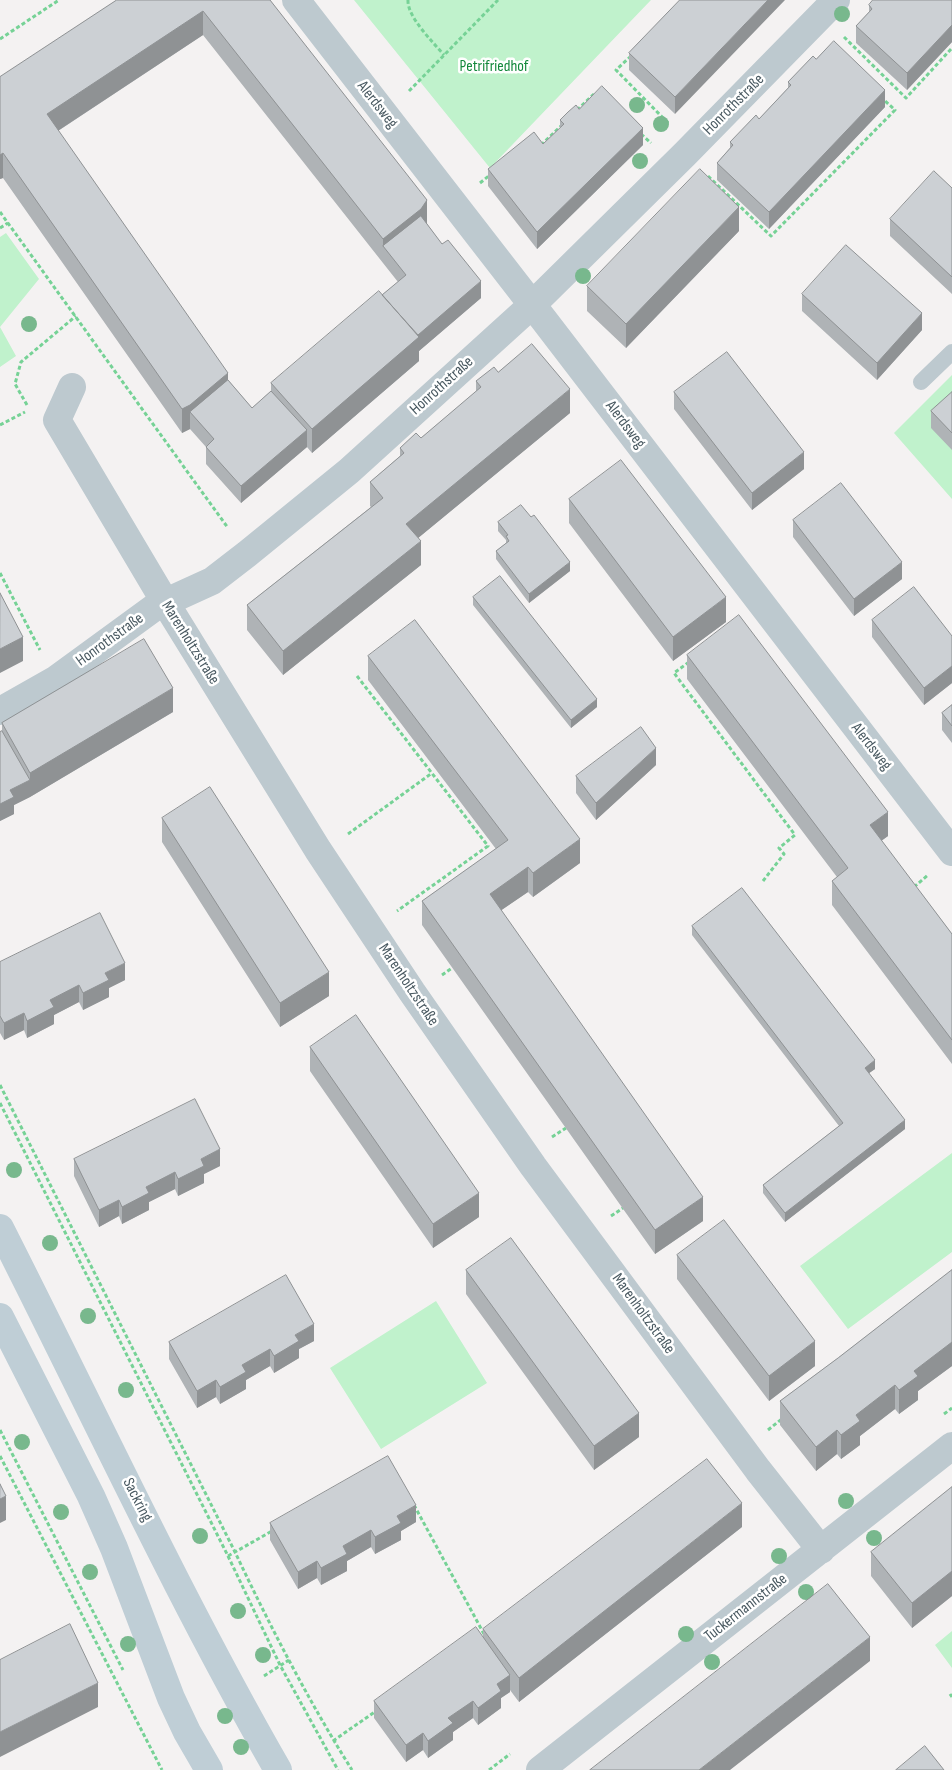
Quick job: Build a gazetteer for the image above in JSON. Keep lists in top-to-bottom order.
{
  "streets": {
    "main road": ["Sackring"],
    "street": [
      "Alerdsweg",
      "Honrothstraße",
      "Marenholtzstraße",
      "Tuckermannstraße"
    ]
  },
  "crossings": [
    ["Alerdsweg", "Honrothstraße"],
    ["Honrothstraße", "Marenholtzstraße"],
    ["Marenholtzstraße", "Tuckermannstraße"]
  ],
  "parks": ["Petrifriedhof"]
}
